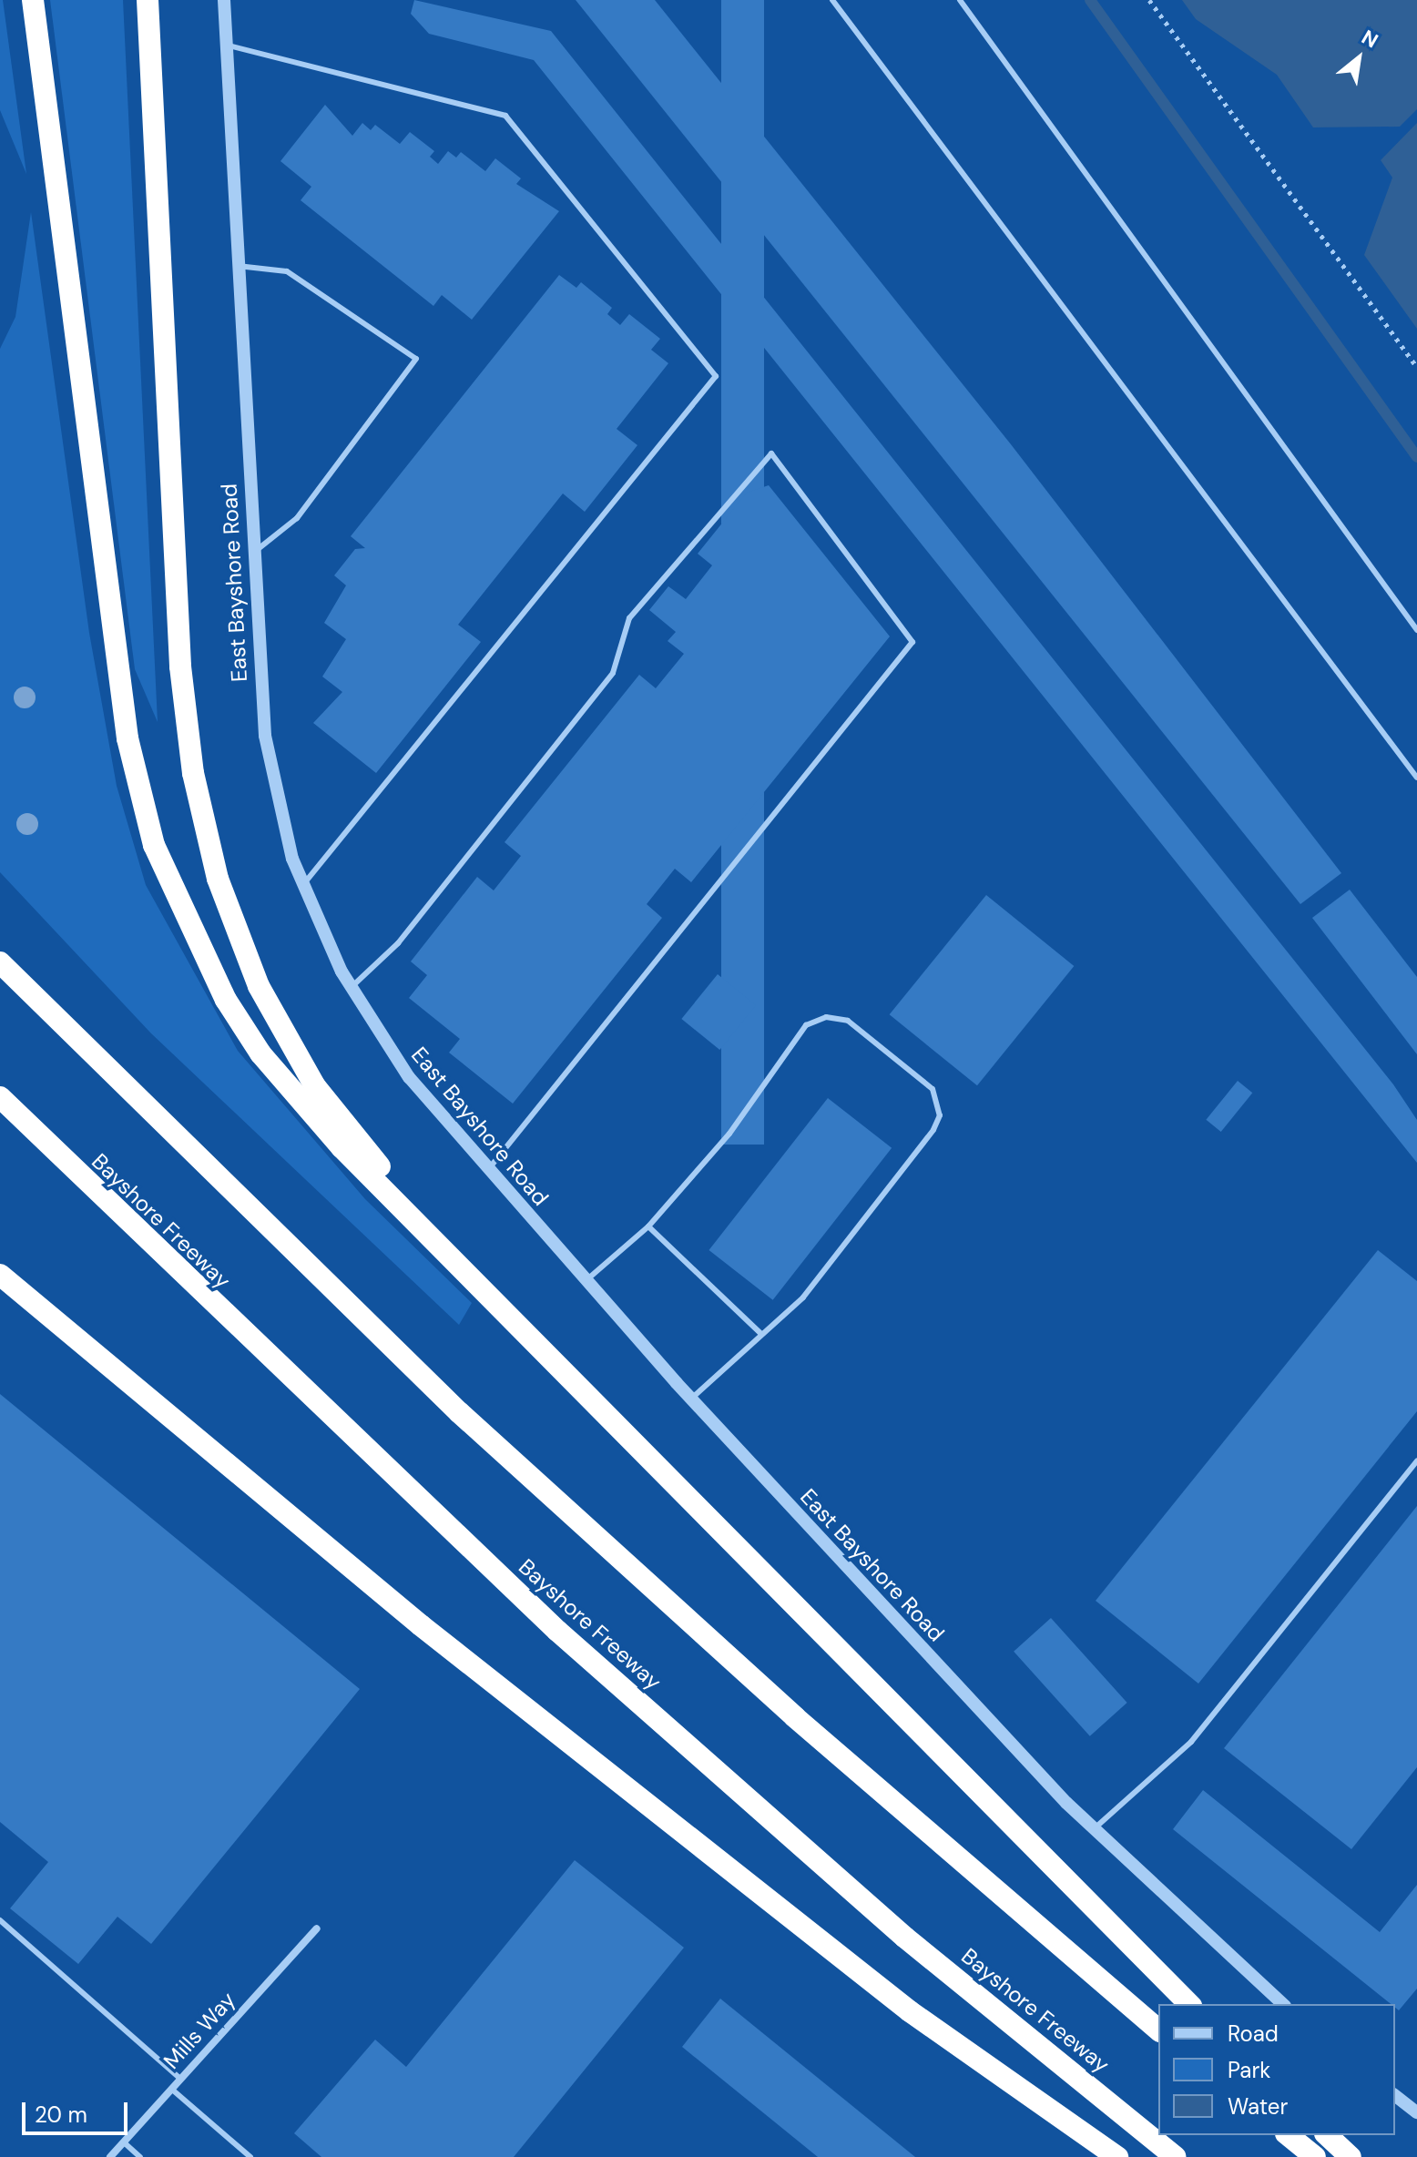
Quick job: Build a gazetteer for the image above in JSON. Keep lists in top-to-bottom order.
{
  "streets": {
    "highway": ["Bayshore Freeway"],
    "street": ["East Bayshore Road", "Mills Way"]
  },
  "legend": ["Road", "Park", "Water"],
  "scale_bar": "20 m",
  "north": "top right"
}
